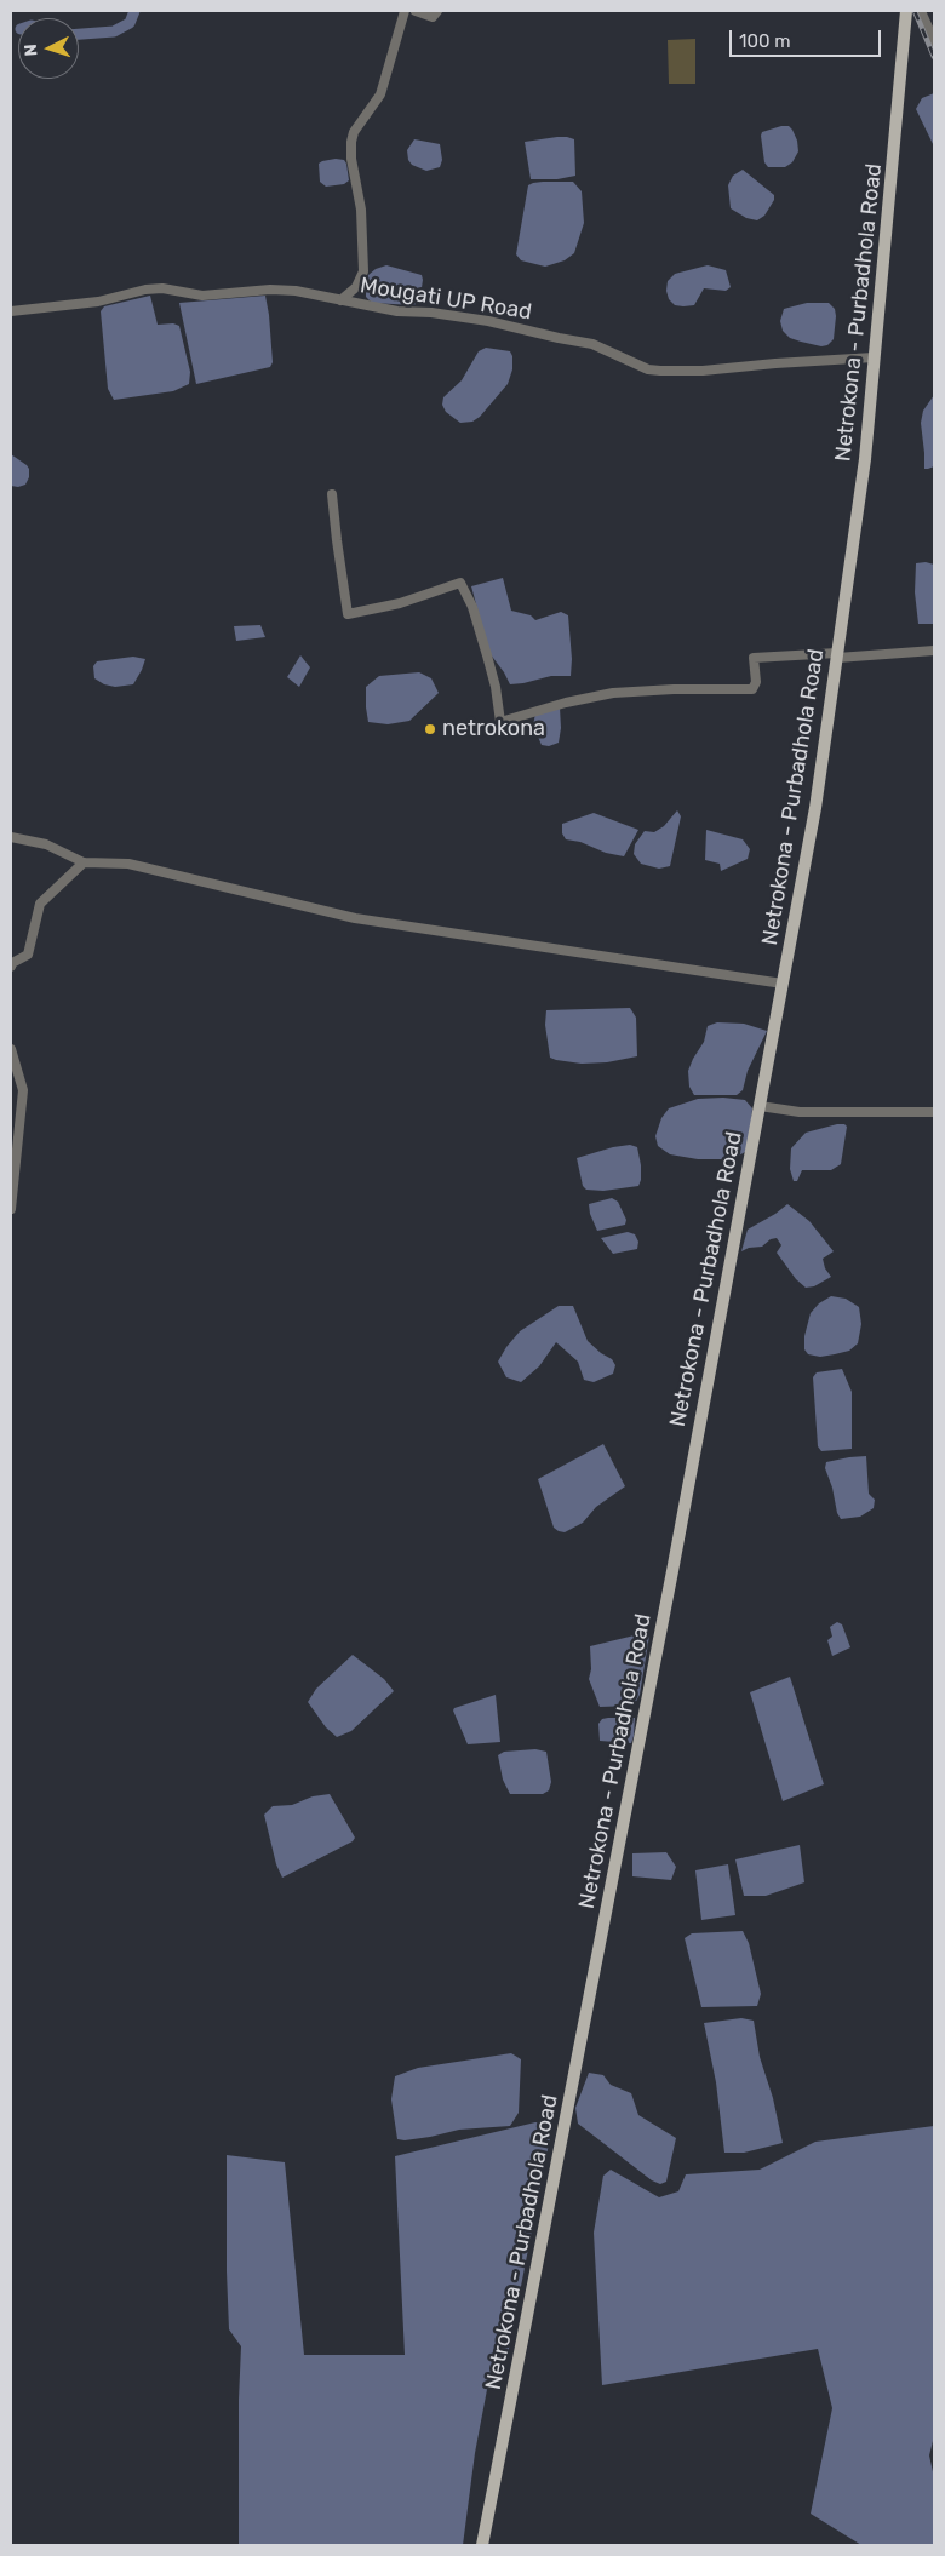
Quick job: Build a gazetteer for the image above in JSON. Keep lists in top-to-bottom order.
{
  "streets": {
    "main road": ["Netrokona - Purbadhola Road"],
    "street": ["Mougati UP Road"]
  },
  "crossings": [
    ["Mougati UP Road", "Netrokona - Purbadhola Road"]
  ],
  "places": ["netrokona"],
  "scale_bar": "100 m",
  "north": "left"
}
